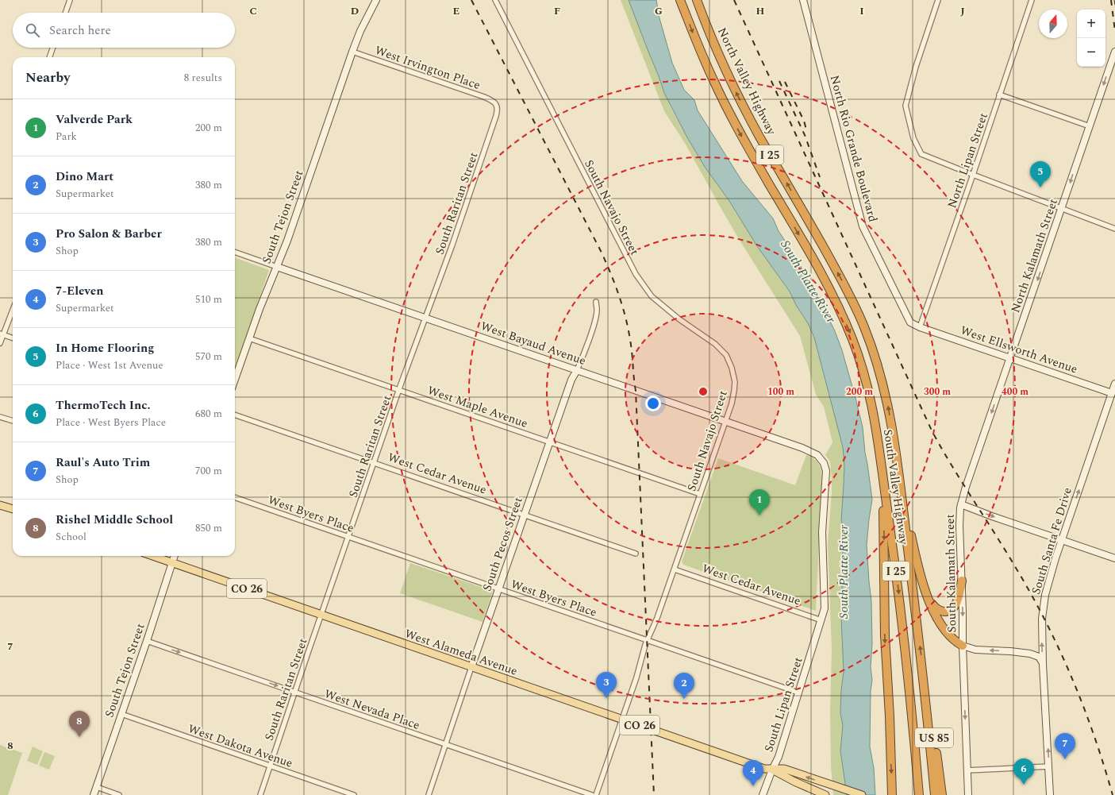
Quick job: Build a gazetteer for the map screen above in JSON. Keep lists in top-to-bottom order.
{
  "streets": {
    "highway": [
      "North Valley Highway",
      "I 25",
      "South Valley Highway",
      "US 85"
    ],
    "main road": ["CO 26", "West Alameda Avenue"],
    "street": [
      "West Irvington Place",
      "North Rio Grande Boulevard",
      "North Lipan Street",
      "South Raritan Street",
      "South Navajo Street",
      "South Tejon Street",
      "North Kalamath Street",
      "West Bayaud Avenue",
      "West Ellsworth Avenue",
      "West Maple Avenue",
      "West Cedar Avenue",
      "West Byers Place",
      "South Santa Fe Drive",
      "South Pecos Street",
      "South Kalamath Street",
      "South Lipan Street",
      "West Nevada Place",
      "West Dakota Avenue"
    ]
  },
  "crossings": [
    ["West Irvington Place", "South Raritan Street"],
    ["West Irvington Place", "South Tejon Street"],
    ["North Valley Highway", "South Valley Highway"],
    ["North Rio Grande Boulevard", "North Lipan Street"],
    ["North Rio Grande Boulevard", "West Ellsworth Avenue"],
    ["North Lipan Street", "West Ellsworth Avenue"],
    ["South Raritan Street", "West Bayaud Avenue"],
    ["South Raritan Street", "West Maple Avenue"],
    ["South Raritan Street", "West Cedar Avenue"],
    ["South Raritan Street", "West Byers Place"],
    ["South Raritan Street", "West Alameda Avenue"],
    ["South Raritan Street", "West Nevada Place"],
    ["South Raritan Street", "West Dakota Avenue"],
    ["South Navajo Street", "West Bayaud Avenue"],
    ["South Navajo Street", "West Maple Avenue"],
    ["South Navajo Street", "West Cedar Avenue"],
    ["South Navajo Street", "West Byers Place"],
    ["South Navajo Street", "West Alameda Avenue"],
    ["South Tejon Street", "West Bayaud Avenue"],
    ["South Tejon Street", "West Maple Avenue"],
    ["South Tejon Street", "West Alameda Avenue"],
    ["South Tejon Street", "West Nevada Place"],
    ["South Tejon Street", "West Dakota Avenue"],
    ["North Kalamath Street", "West Ellsworth Avenue"],
    ["North Kalamath Street", "South Kalamath Street"],
    ["West Bayaud Avenue", "South Pecos Street"],
    ["West Bayaud Avenue", "South Lipan Street"],
    ["West Ellsworth Avenue", "South Santa Fe Drive"],
    ["West Ellsworth Avenue", "South Kalamath Street"],
    ["West Maple Avenue", "South Pecos Street"],
    ["West Cedar Avenue", "South Pecos Street"],
    ["West Cedar Avenue", "South Lipan Street"],
    ["South Valley Highway", "US 85"],
    ["West Byers Place", "South Pecos Street"],
    ["West Byers Place", "South Lipan Street"],
    ["South Pecos Street", "West Alameda Avenue"],
    ["South Pecos Street", "West Nevada Place"],
    ["West Alameda Avenue", "South Lipan Street"]
  ],
  "one_way": [
    "North Valley Highway",
    "North Kalamath Street",
    "South Santa Fe Drive",
    "South Kalamath Street"
  ],
  "water": ["South Platte River"],
  "north": "top",
  "page": {
    "map_buttons": ["+", "−"],
    "search": "Search here",
    "heading": ["Nearby", "8 results"],
    "list": [
      {
        "mark": "1",
        "name": "Valverde Park",
        "note": "Park",
        "value": "200 m"
      },
      {
        "mark": "2",
        "name": "Dino Mart",
        "note": "Supermarket",
        "value": "380 m"
      },
      {
        "mark": "3",
        "name": "Pro Salon & Barber",
        "note": "Shop",
        "value": "380 m"
      },
      {
        "mark": "4",
        "name": "7-Eleven",
        "note": "Supermarket",
        "value": "510 m"
      },
      {
        "mark": "5",
        "name": "In Home Flooring",
        "note": "Place · West 1st Avenue",
        "value": "570 m"
      },
      {
        "mark": "6",
        "name": "ThermoTech Inc.",
        "note": "Place · West Byers Place",
        "value": "680 m"
      },
      {
        "mark": "7",
        "name": "Raul's Auto Trim",
        "note": "Shop",
        "value": "700 m"
      },
      {
        "mark": "8",
        "name": "Rishel Middle School",
        "note": "School",
        "value": "850 m"
      }
    ],
    "pins": [
      "5",
      "1",
      "3",
      "2",
      "8",
      "7",
      "6",
      "4"
    ]
  },
  "grid": {
    "columns": [
      "C",
      "D",
      "E",
      "F",
      "G",
      "H",
      "I",
      "J"
    ],
    "rows": ["7", "8"]
  },
  "rings": [
    "100 m",
    "200 m",
    "300 m",
    "400 m"
  ]
}
